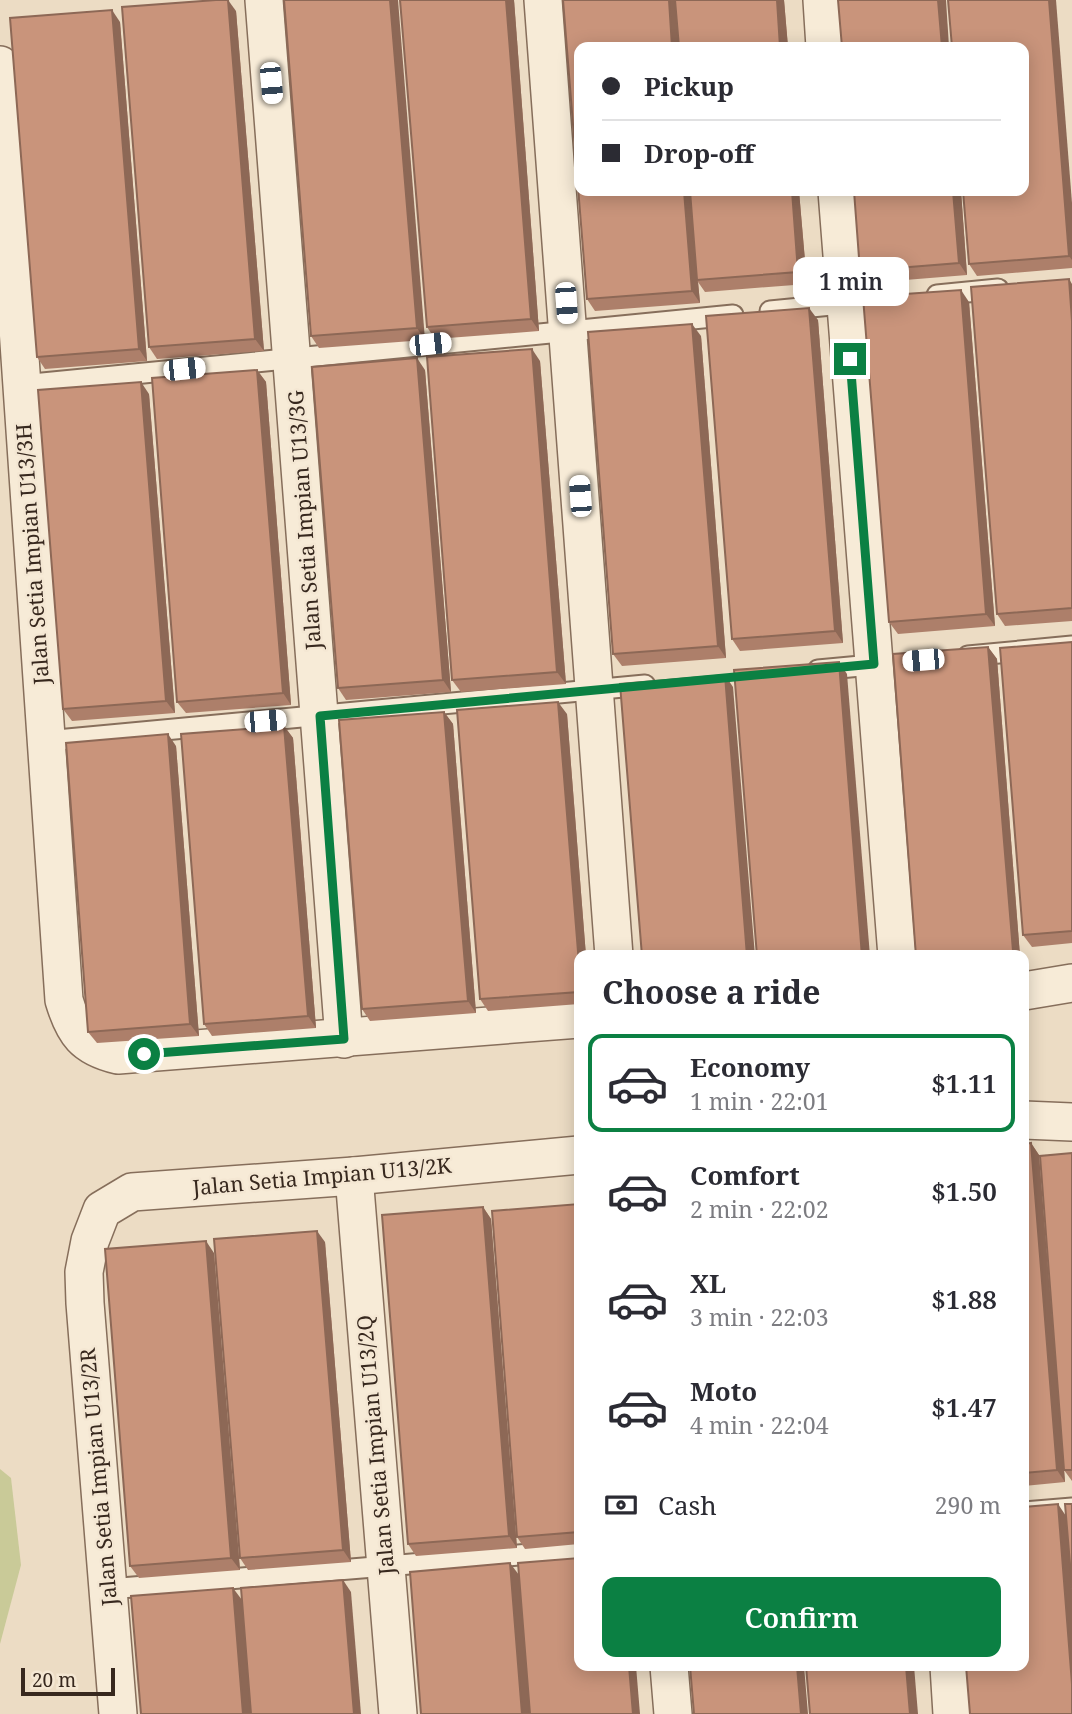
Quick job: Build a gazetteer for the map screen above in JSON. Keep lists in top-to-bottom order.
{
  "streets": {
    "street": [
      "Jalan Setia Impian U13/3G",
      "Jalan Setia Impian U13/3H",
      "Jalan Setia Impian U13/2K",
      "Jalan Setia Impian U13/2Q",
      "Jalan Setia Impian U13/2R"
    ]
  },
  "crossings": [
    ["Jalan Setia Impian U13/3G", "Jalan Setia Impian U13/3H"],
    ["Jalan Setia Impian U13/2K", "Jalan Setia Impian U13/2Q"],
    ["Jalan Setia Impian U13/2K", "Jalan Setia Impian U13/2R"]
  ],
  "scale_bar": "20 m",
  "page": {
    "banner": ["Pickup", "Drop-off"],
    "bubble": "1 min",
    "heading": "Choose a ride",
    "list": [
      {
        "name": "Economy",
        "note": "1 min · 22:01",
        "value": "$1.11"
      },
      {
        "name": "Comfort",
        "note": "2 min · 22:02",
        "value": "$1.50"
      },
      {
        "name": "XL",
        "note": "3 min · 22:03",
        "value": "$1.88"
      },
      {
        "name": "Moto",
        "note": "4 min · 22:04",
        "value": "$1.47"
      }
    ],
    "pay": ["Cash", "290 m"],
    "buttons": "Confirm",
    "scale": "20 m"
  }
}
